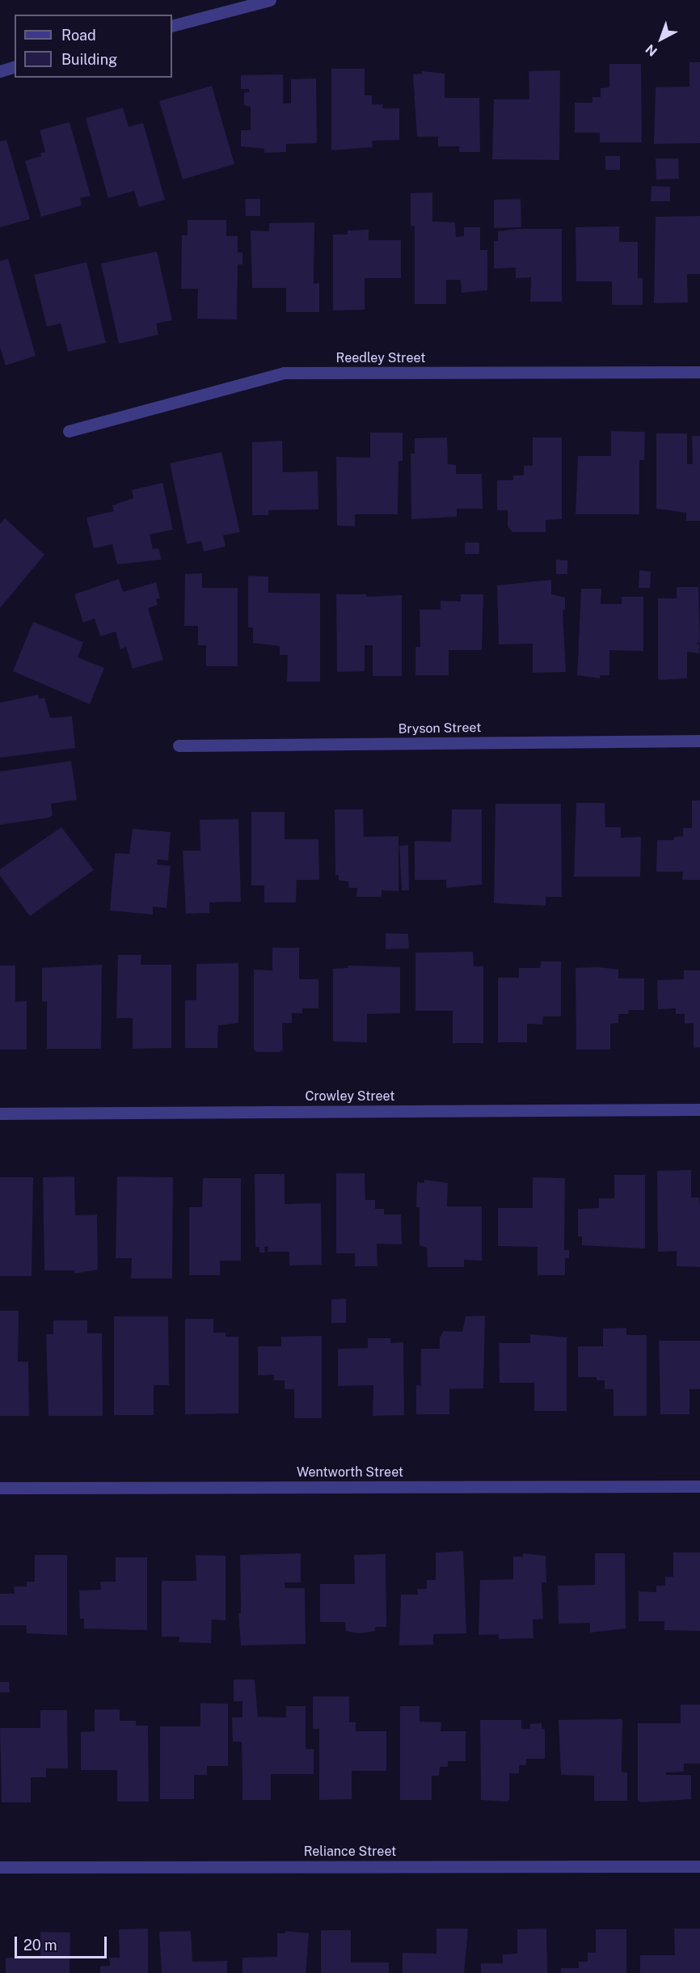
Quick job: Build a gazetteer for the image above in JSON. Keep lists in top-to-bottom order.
{
  "streets": {
    "street": [
      "Reedley Street",
      "Bryson Street",
      "Crowley Street",
      "Wentworth Street",
      "Reliance Street"
    ]
  },
  "legend": ["Road", "Building"],
  "scale_bar": "20 m",
  "north": "bottom left"
}
